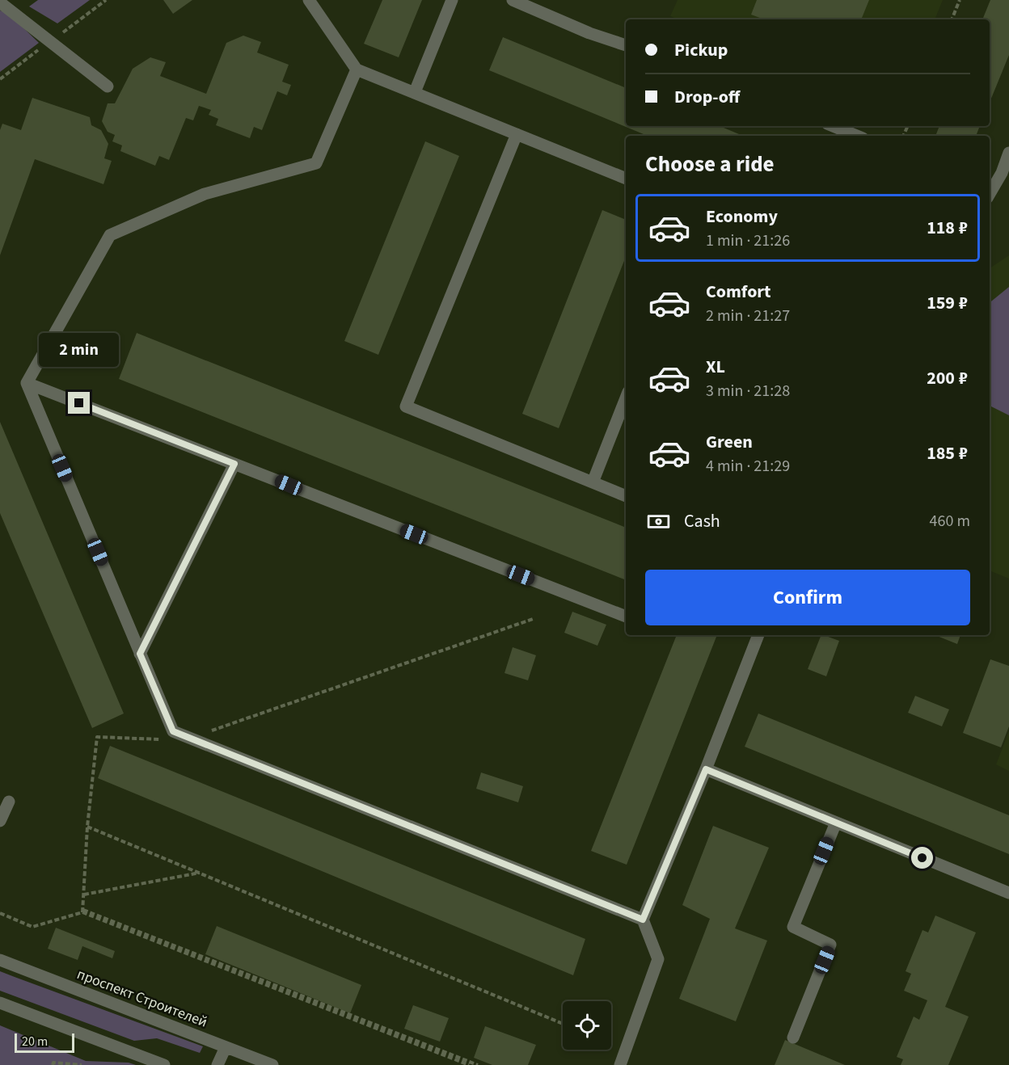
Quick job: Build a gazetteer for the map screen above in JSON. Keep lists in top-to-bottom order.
{
  "streets": {
    "street": ["проспект Строителей"]
  },
  "scale_bar": "20 m",
  "page": {
    "banner": ["Pickup", "Drop-off"],
    "heading": "Choose a ride",
    "list": [
      {
        "name": "Economy",
        "note": "1 min · 21:26",
        "value": "118 ₽"
      },
      {
        "name": "Comfort",
        "note": "2 min · 21:27",
        "value": "159 ₽"
      },
      {
        "name": "XL",
        "note": "3 min · 21:28",
        "value": "200 ₽"
      },
      {
        "name": "Green",
        "note": "4 min · 21:29",
        "value": "185 ₽"
      }
    ],
    "bubble": "2 min",
    "pay": ["Cash", "460 m"],
    "buttons": "Confirm",
    "scale": "20 m"
  }
}
